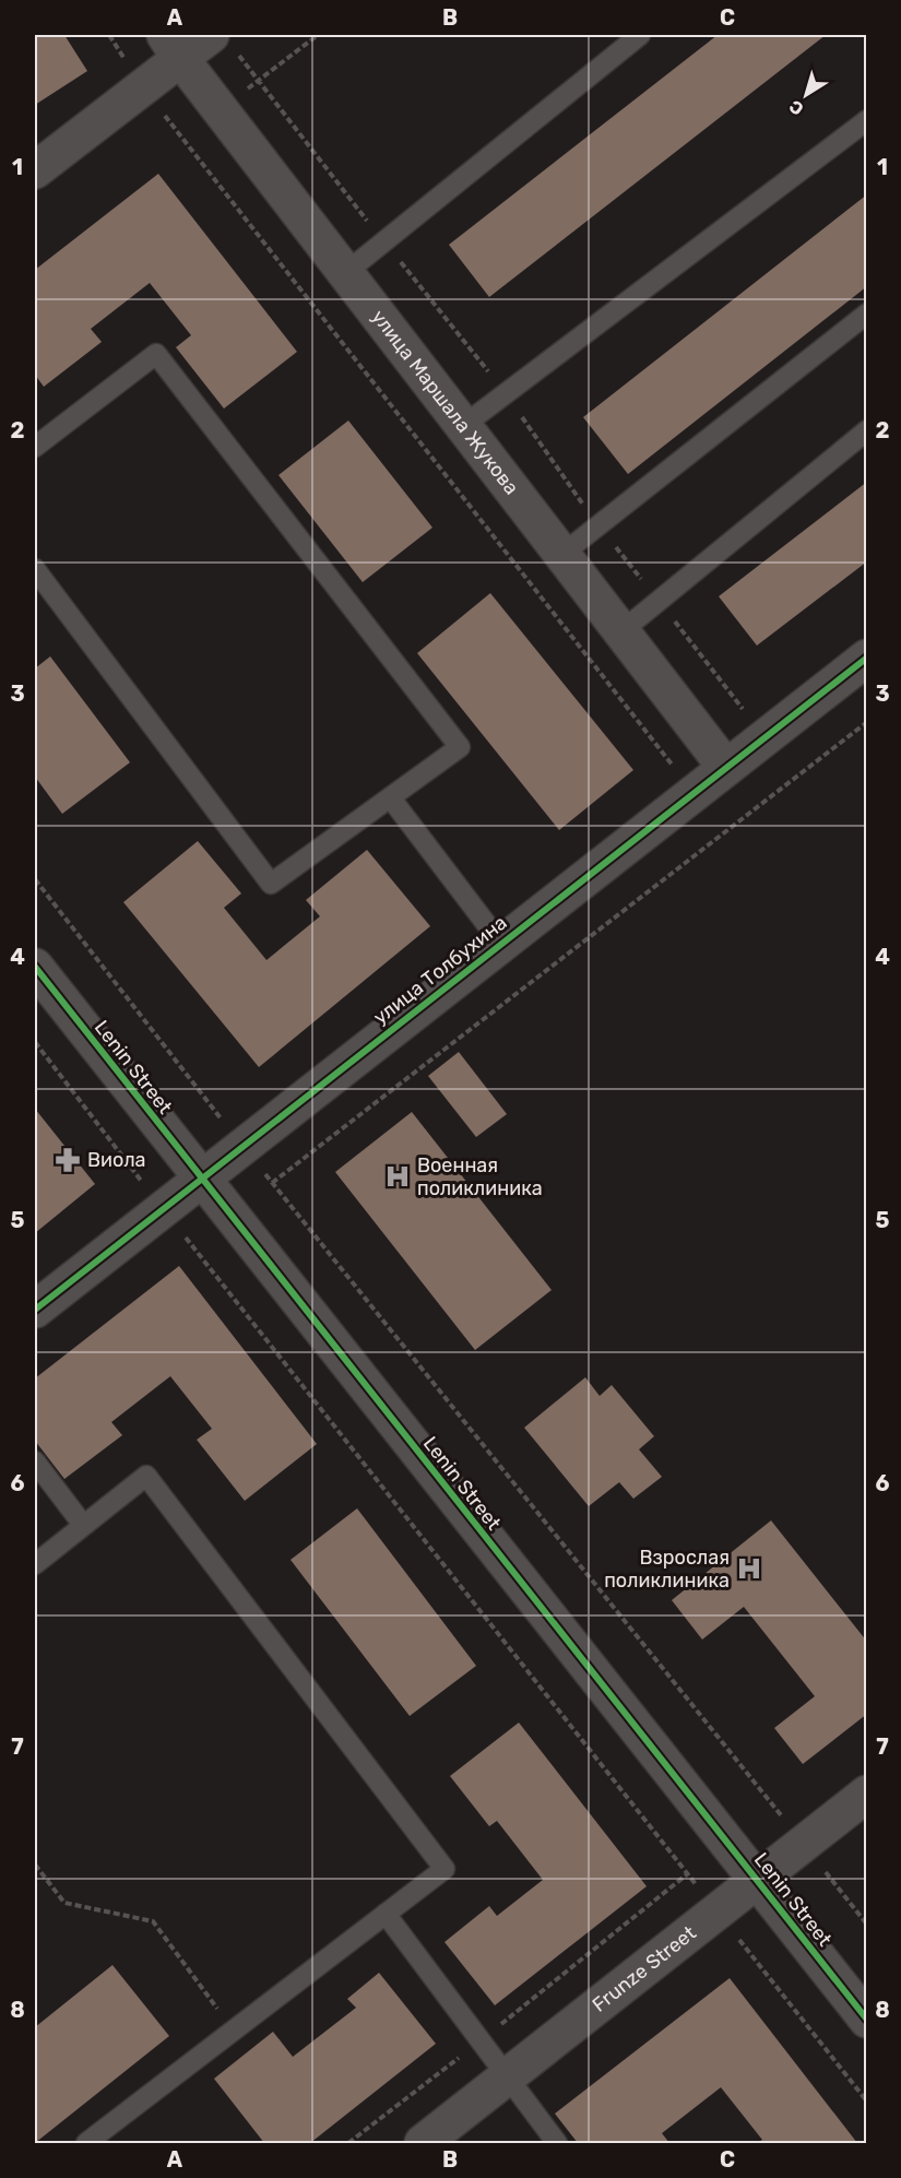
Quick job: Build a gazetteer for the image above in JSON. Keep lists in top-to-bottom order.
{
  "streets": {
    "street": [
      "улица Маршала Жукова",
      "улица Толбухина",
      "Lenin Street",
      "Frunze Street"
    ]
  },
  "crossings": [
    ["улица Маршала Жукова", "улица Толбухина"],
    ["улица Толбухина", "Lenin Street"],
    ["Lenin Street", "Frunze Street"]
  ],
  "places": {
    "pharmacy": ["Виола"],
    "hospital": ["Военная поликлиника", "Взрослая поликлиника"]
  },
  "north": "bottom left",
  "grid": {
    "columns": ["A", "B", "C"],
    "rows": [
      "1",
      "2",
      "3",
      "4",
      "5",
      "6",
      "7",
      "8"
    ]
  }
}
